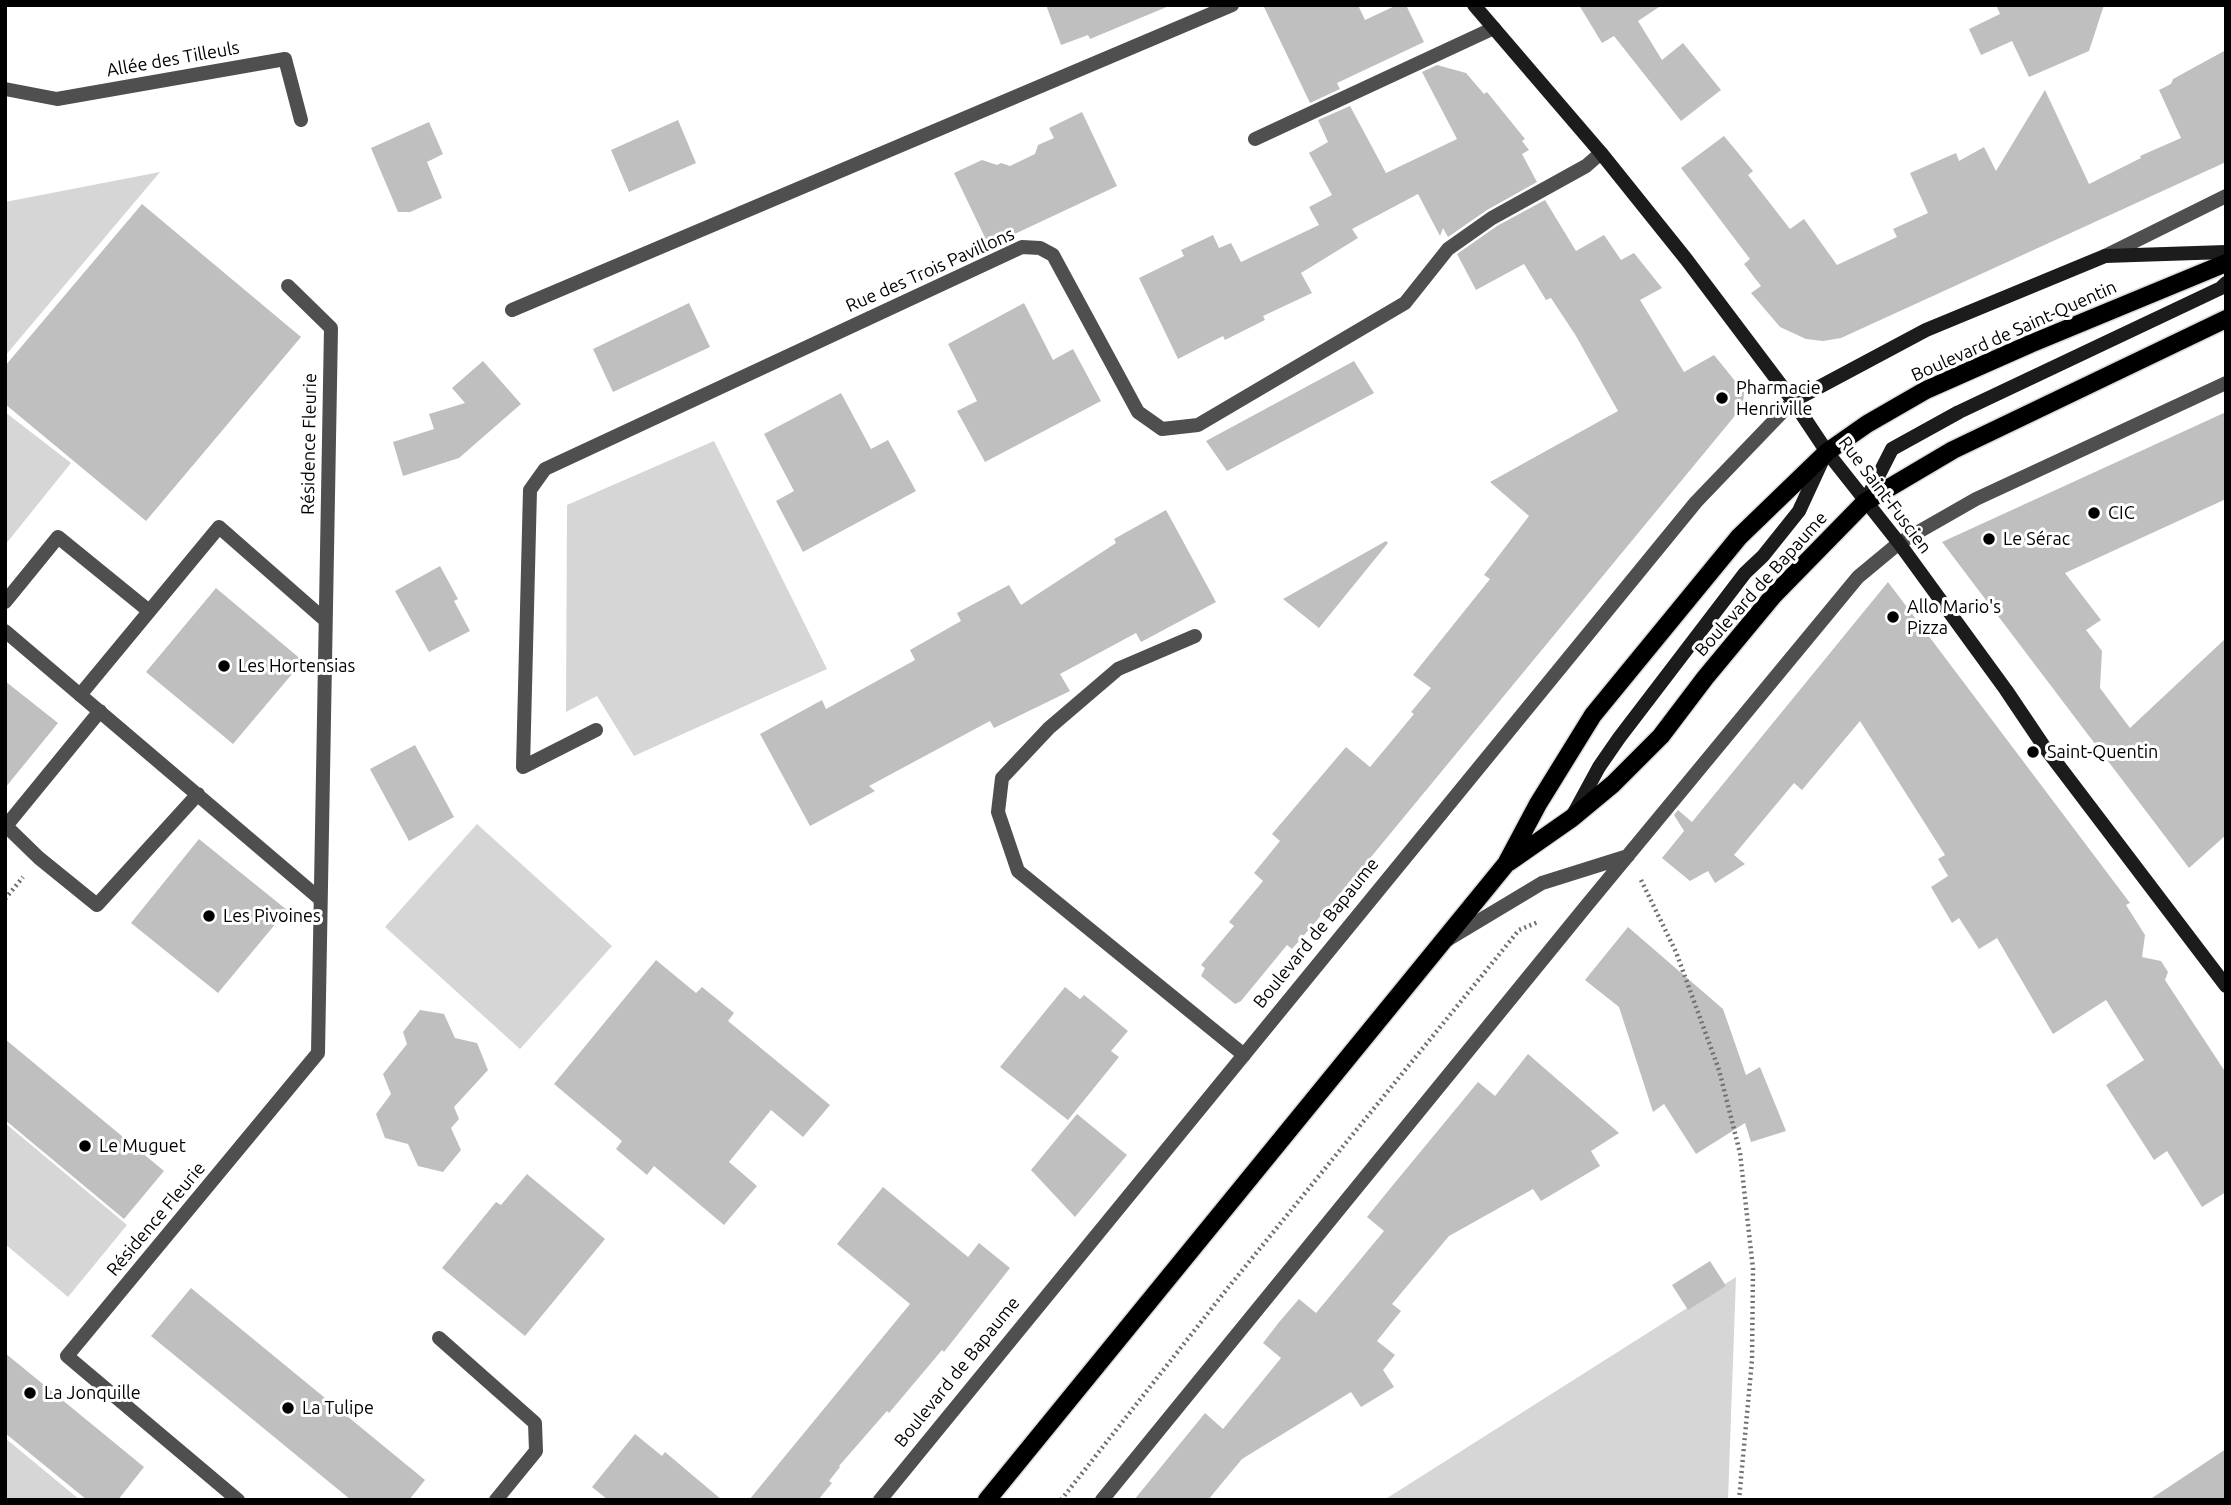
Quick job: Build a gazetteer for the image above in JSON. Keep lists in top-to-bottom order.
{
  "streets": {
    "main road": ["Boulevard de Saint-Quentin", "Rue Saint-Fuscien", "Boulevard de Bapaume"],
    "street": ["Allée des Tilleuls", "Rue des Trois Pavillons", "Résidence Fleurie"]
  },
  "crossings": [
    ["Rue des Trois Pavillons", "Rue Saint-Fuscien"],
    ["Boulevard de Saint-Quentin", "Rue Saint-Fuscien"],
    ["Boulevard de Saint-Quentin", "Boulevard de Bapaume"],
    ["Rue Saint-Fuscien", "Boulevard de Bapaume"]
  ],
  "places": [
    "Pharmacie Henriville",
    "CIC",
    "Le Sérac",
    "Allo Mario's Pizza",
    "Les Hortensias",
    "Saint-Quentin",
    "Les Pivoines",
    "Le Muguet",
    "La Jonquille",
    "La Tulipe"
  ]
}
